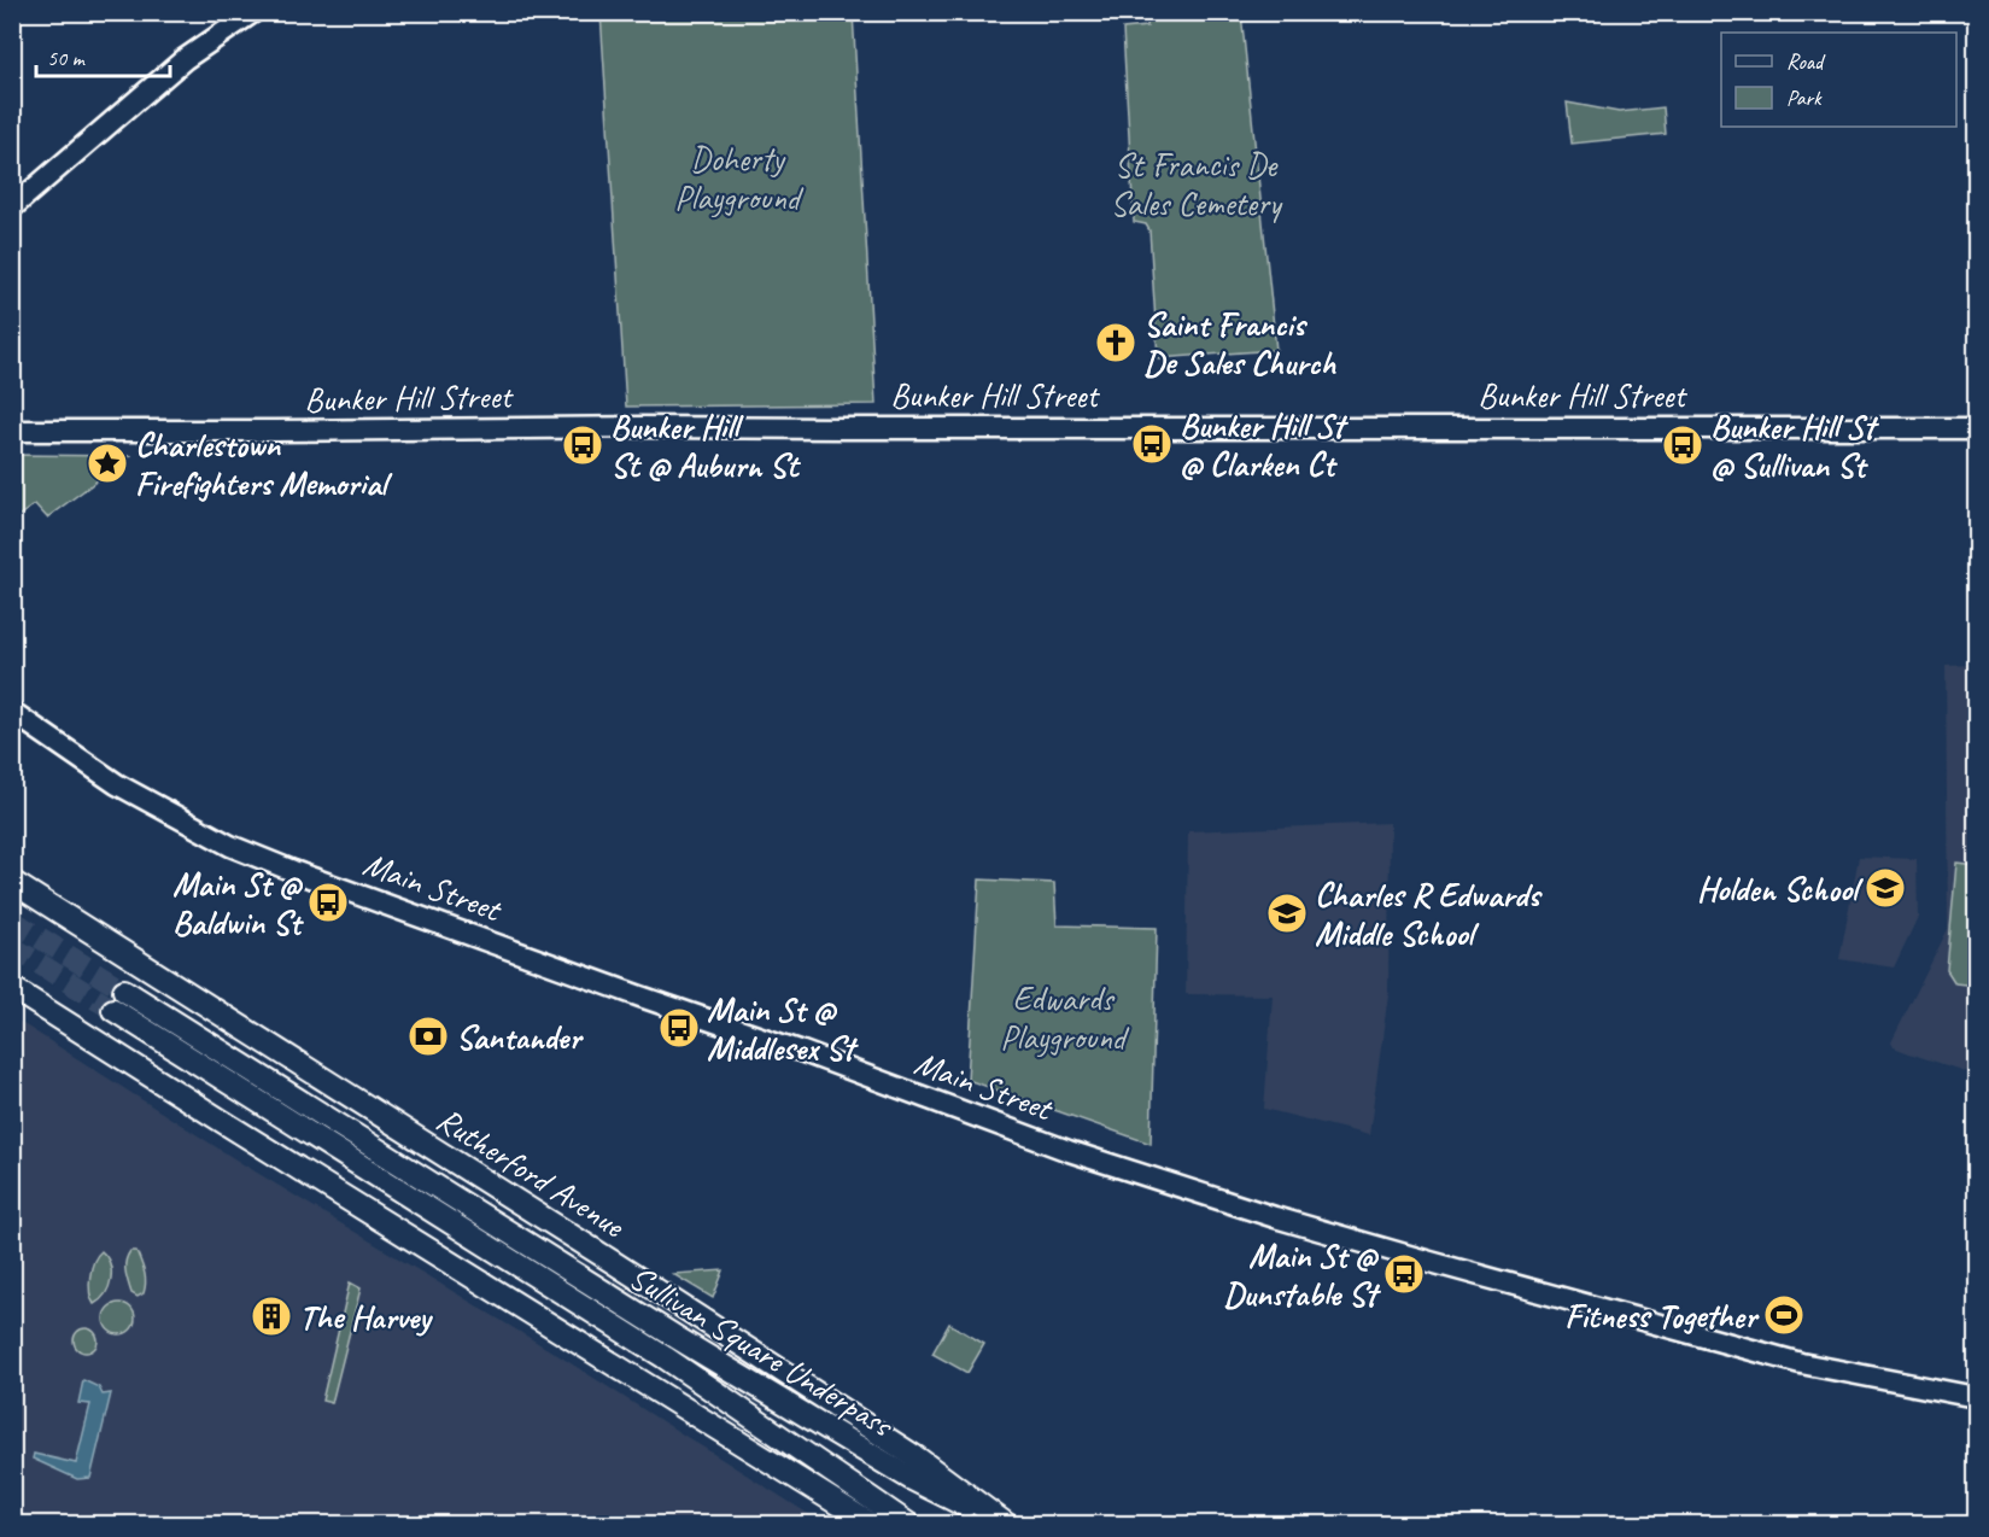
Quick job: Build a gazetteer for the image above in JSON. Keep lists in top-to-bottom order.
{
  "streets": {
    "main road": [
      "Bunker Hill Street",
      "Main Street",
      "Rutherford Avenue",
      "Sullivan Square Underpass"
    ]
  },
  "parks": ["Doherty Playground", "St Francis De Sales Cemetery", "Edwards Playground"],
  "places": {
    "church": ["Saint Francis De Sales Church"],
    "bus stop": [
      "Bunker Hill St @ Clarken Ct",
      "Bunker Hill St @ Auburn St",
      "Bunker Hill St @ Sullivan St",
      "Main St @ Baldwin St",
      "Main St @ Middlesex St",
      "Main St @ Dunstable St"
    ],
    "place": ["Charlestown Firefighters Memorial"],
    "school or university": ["Holden School", "Charles R Edwards Middle School"],
    "bank": ["Santander"],
    "sports": ["Fitness Together"],
    "building": ["The Harvey"]
  },
  "legend": ["Road", "Park"],
  "scale_bar": "50 m"
}
